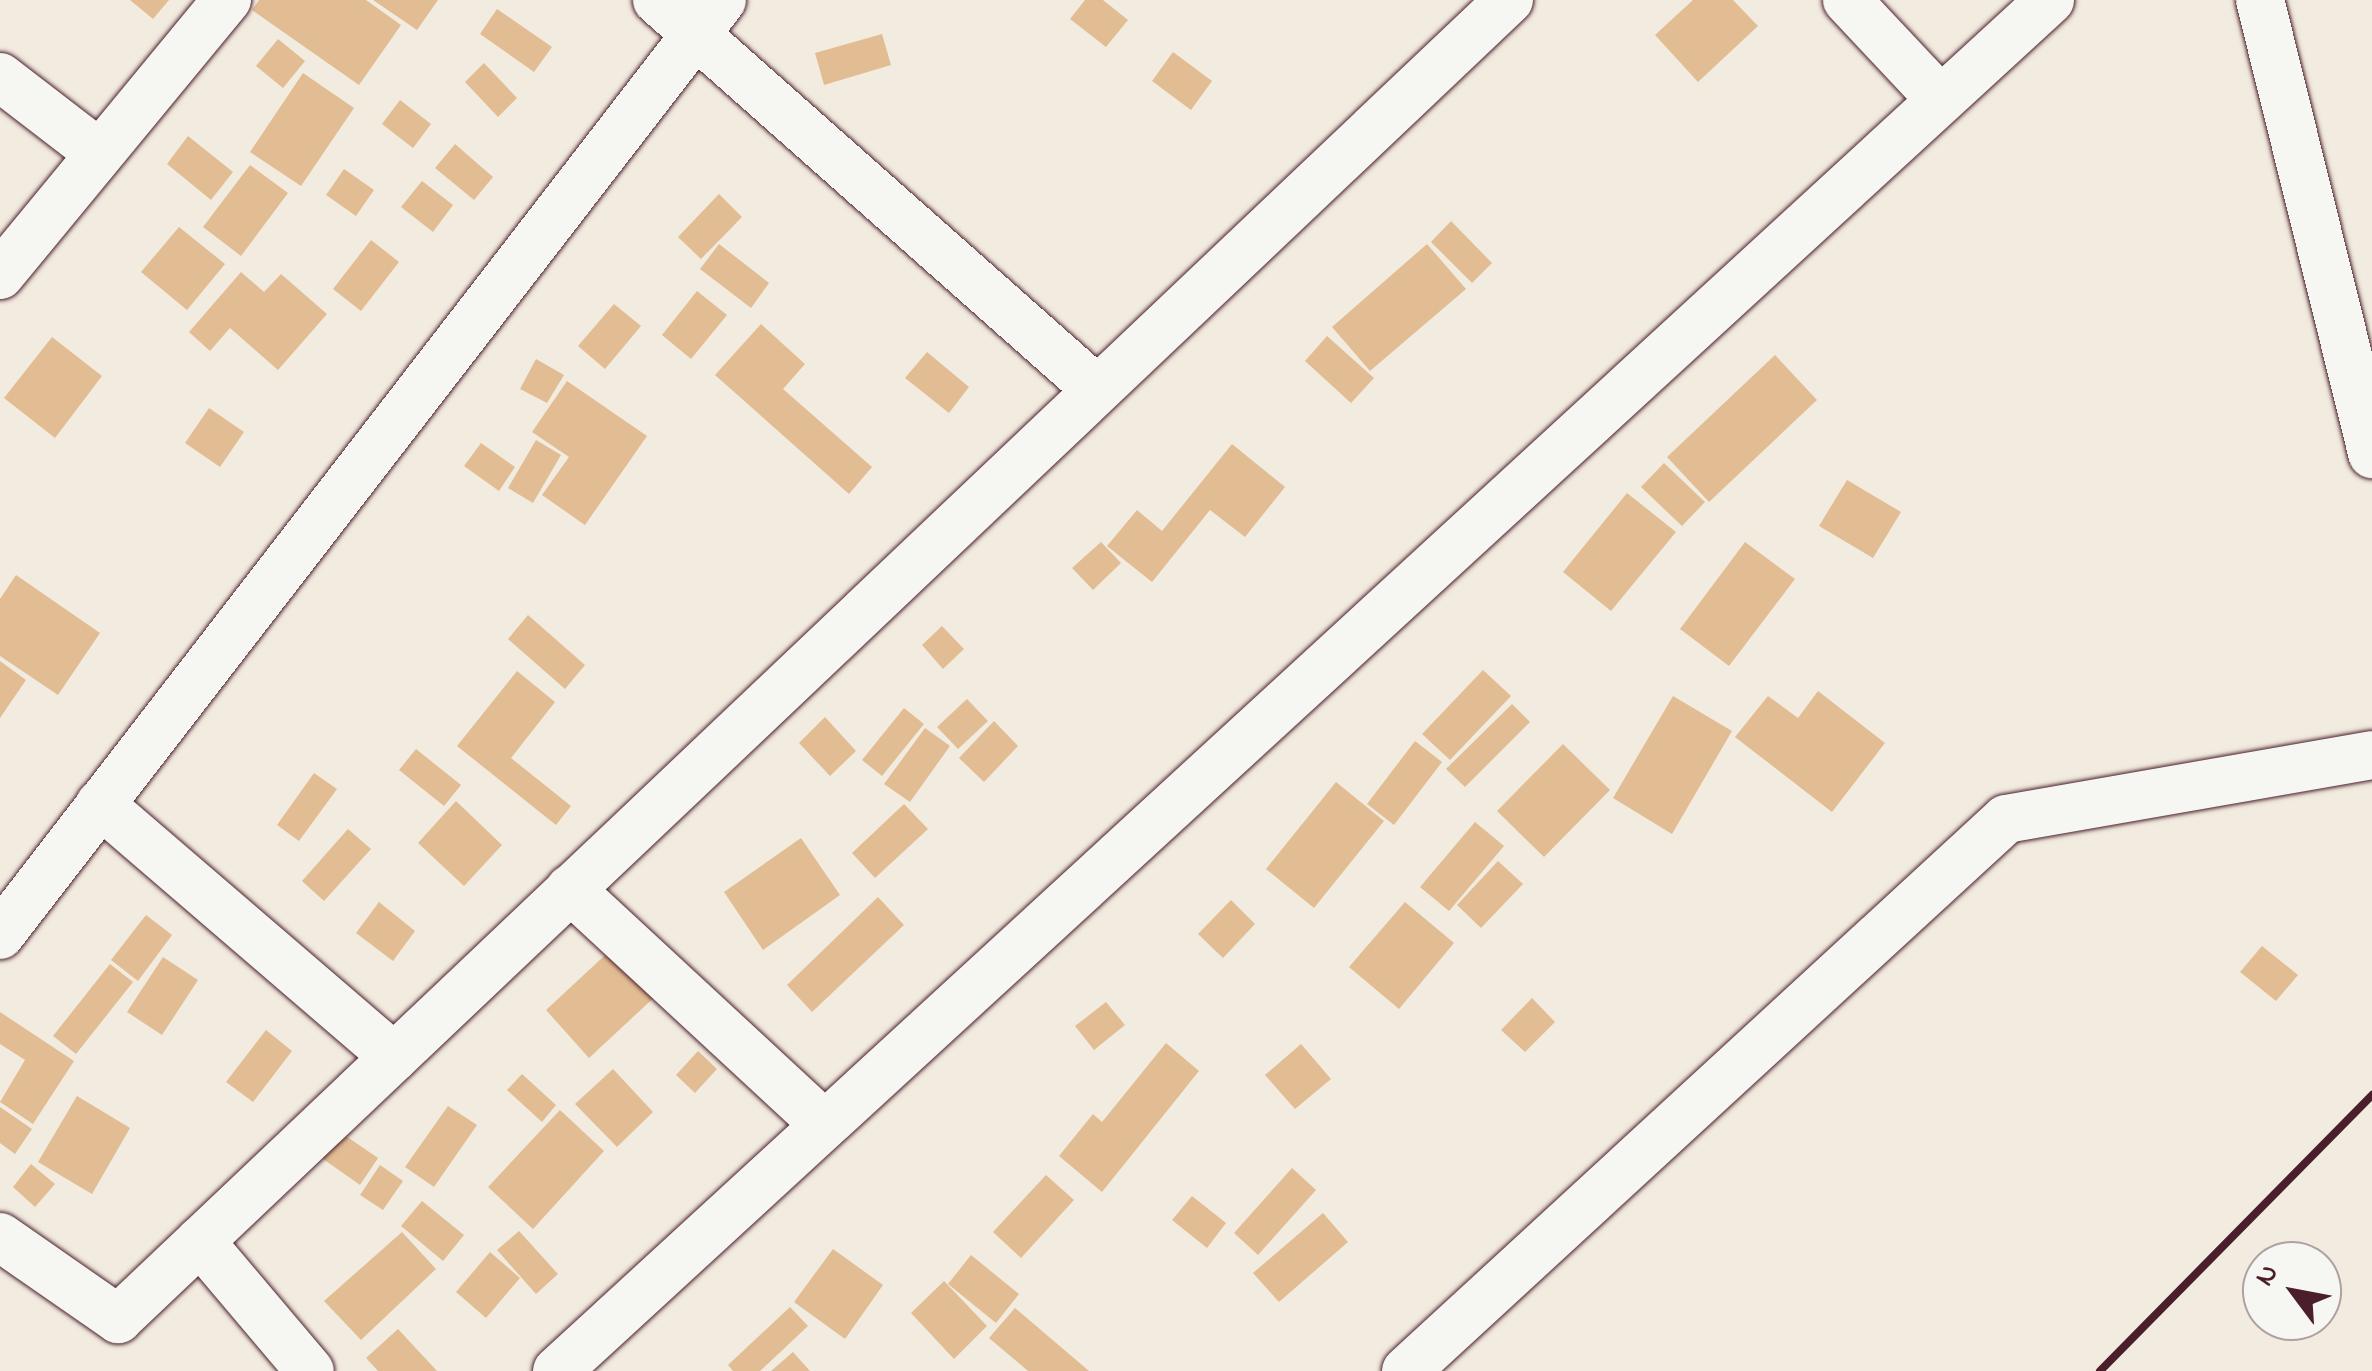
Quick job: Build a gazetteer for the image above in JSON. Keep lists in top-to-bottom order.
{
  "north": "top left"
}
